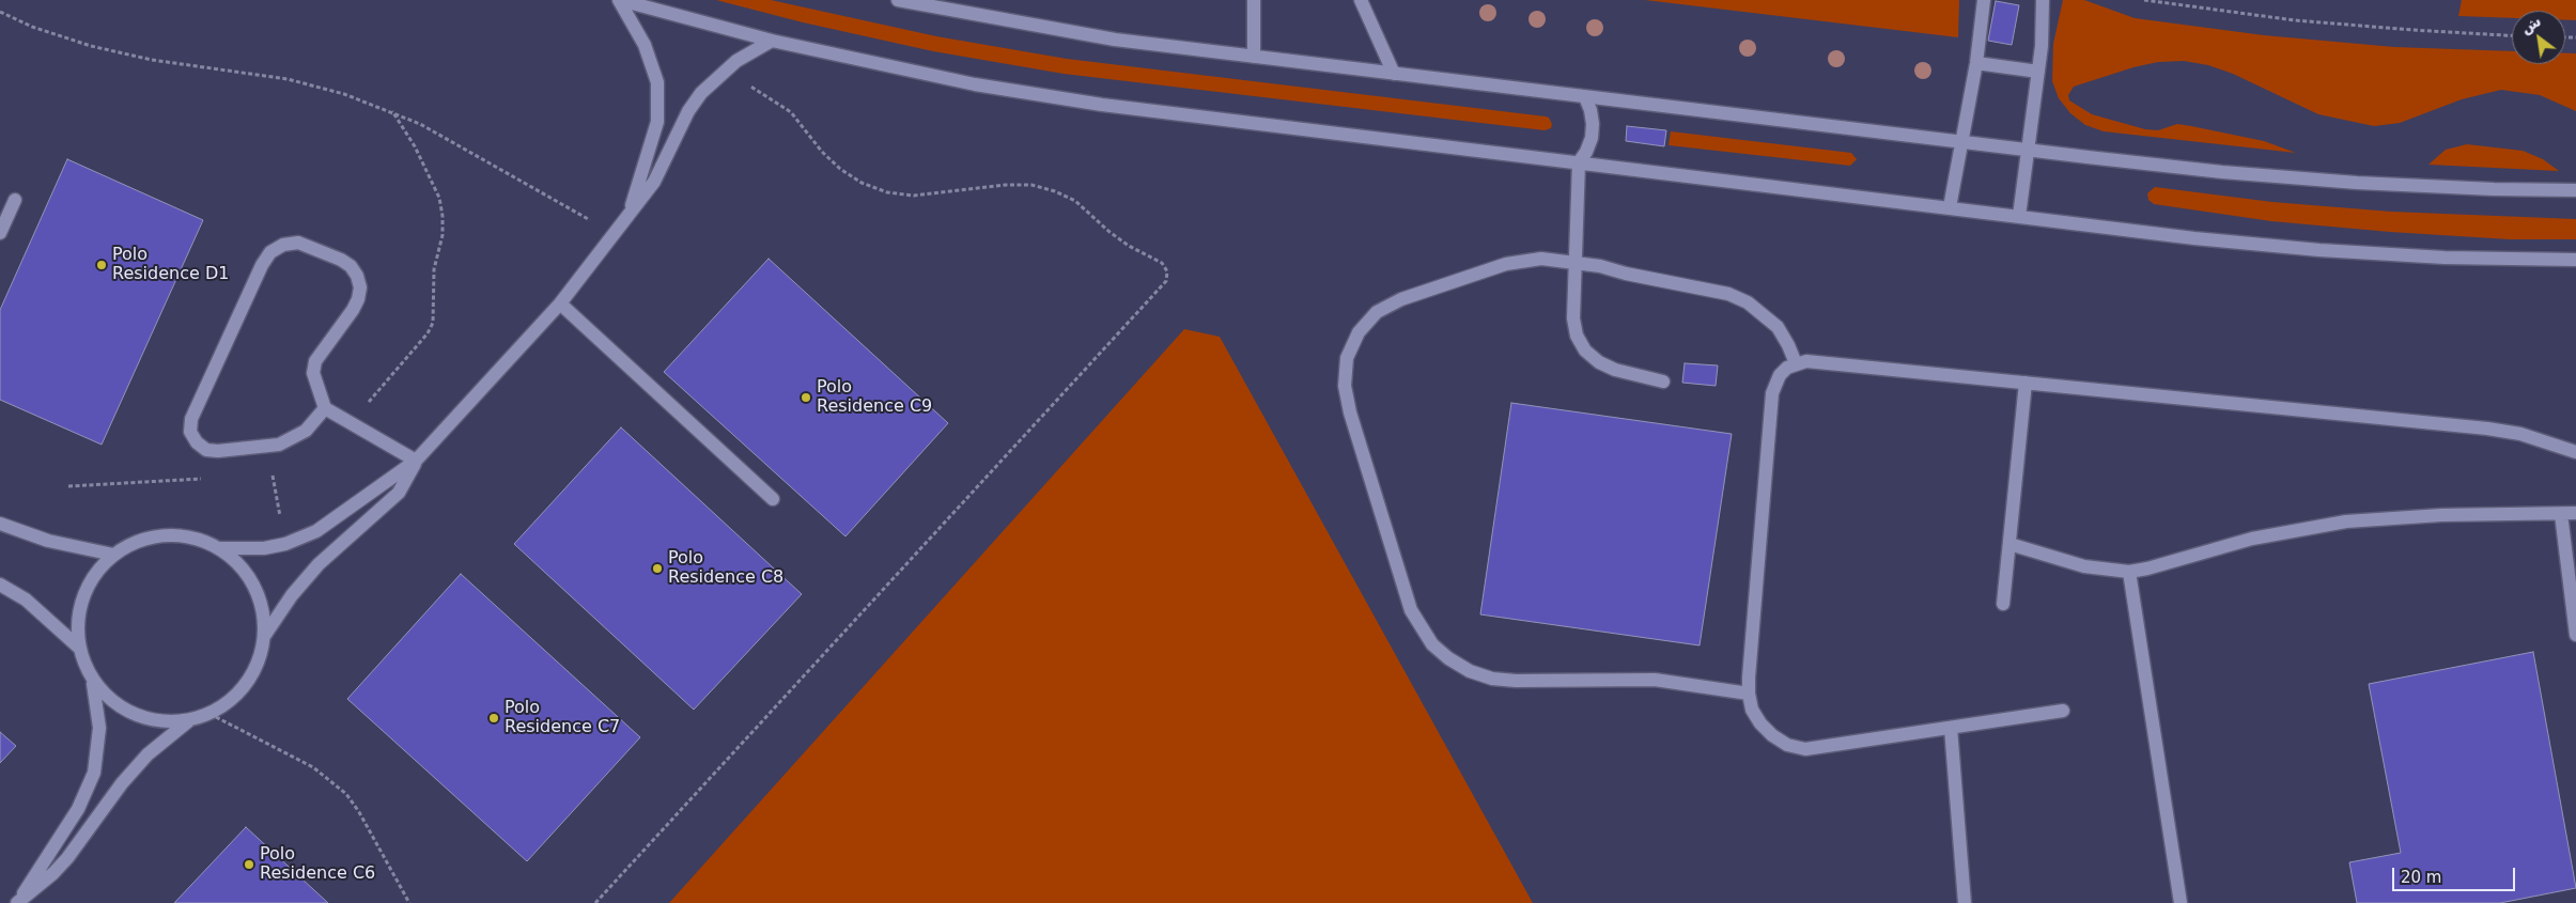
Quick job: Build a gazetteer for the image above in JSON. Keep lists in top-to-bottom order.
{
  "places": [
    "Polo Residence D1",
    "Polo Residence C9",
    "Polo Residence C8",
    "Polo Residence C7",
    "Polo Residence C6"
  ],
  "scale_bar": "20 m",
  "north": "top left"
}
